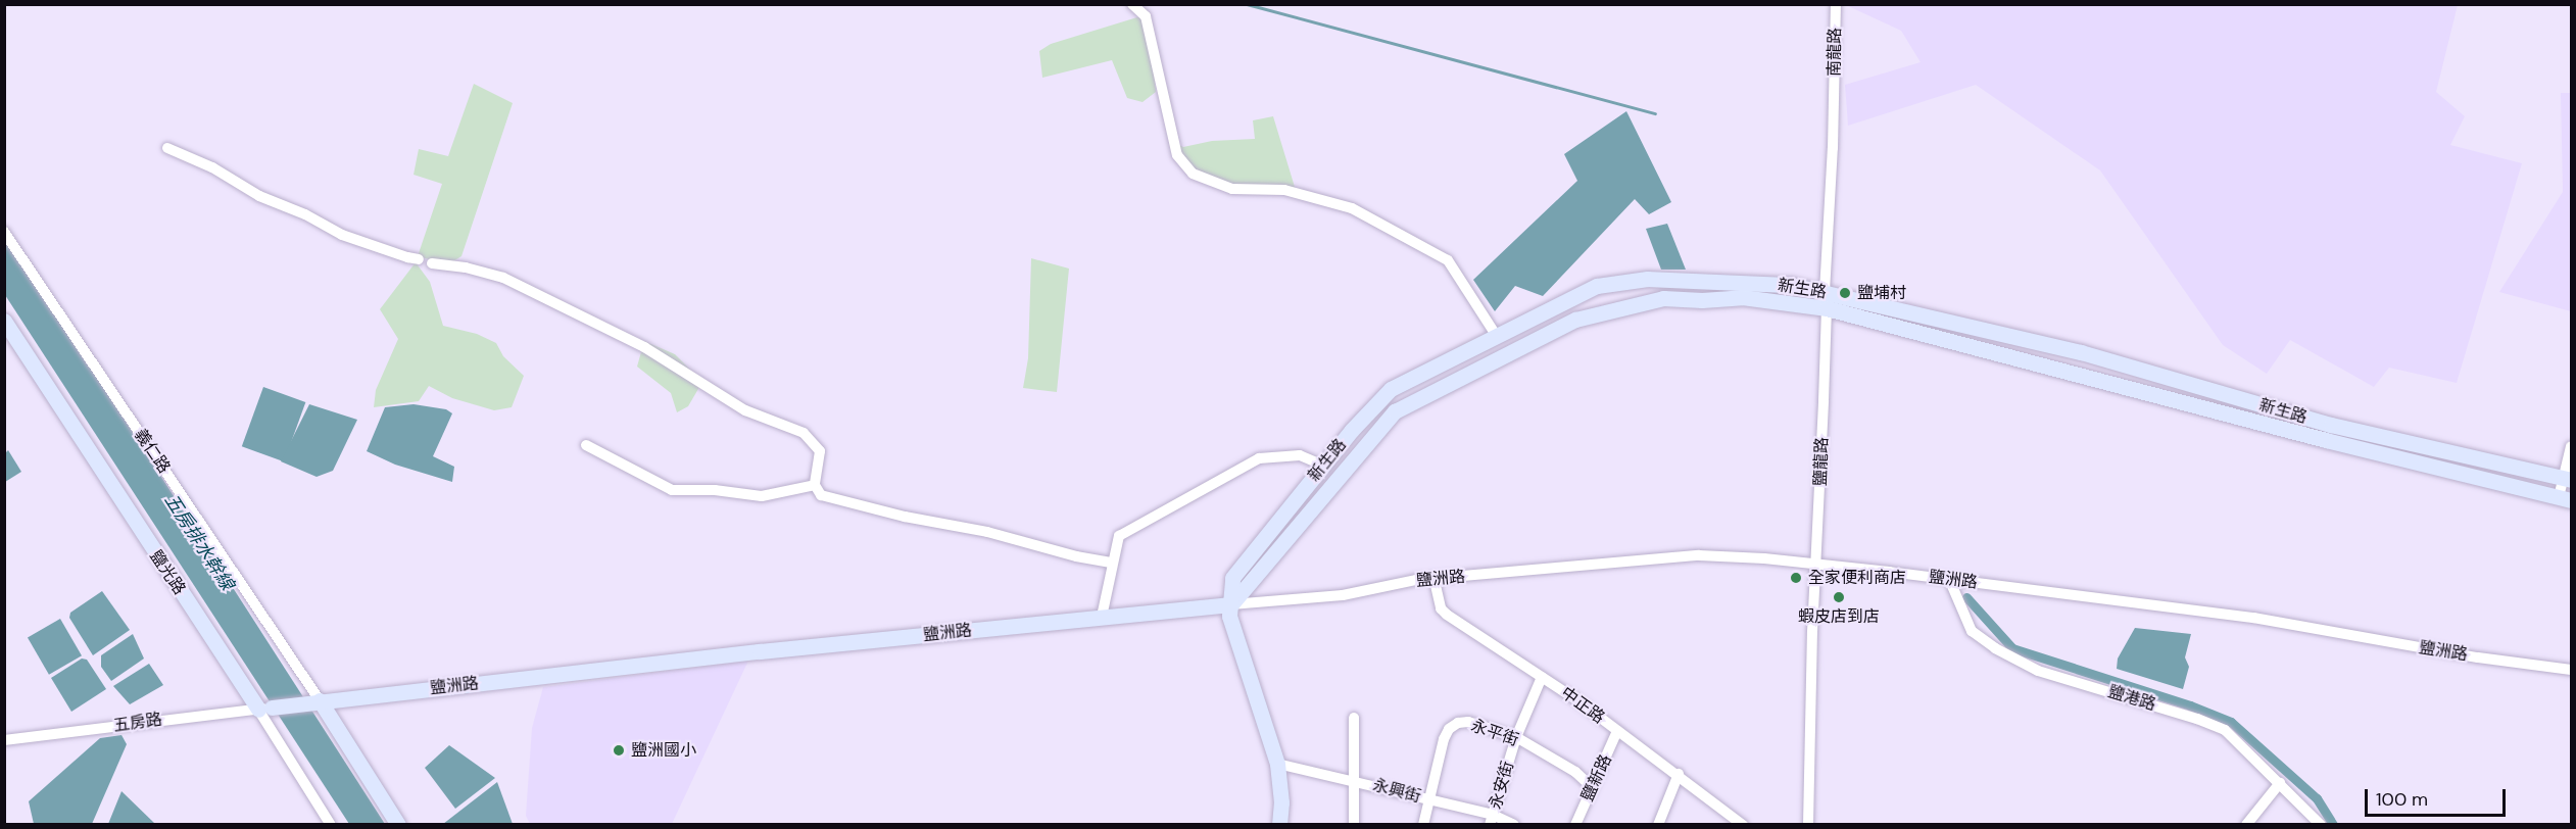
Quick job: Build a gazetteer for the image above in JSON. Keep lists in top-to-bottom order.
{
  "streets": {
    "street": [
      "南龍路",
      "新生路",
      "義仁路",
      "鹽龍路",
      "鹽光路",
      "鹽洲路",
      "鹽港路",
      "中正路",
      "五房路",
      "永平街",
      "鹽新路",
      "永安街",
      "永興街"
    ]
  },
  "crossings": [
    ["南龍路", "鹽龍路"],
    ["新生路", "鹽龍路"],
    ["新生路", "鹽洲路"],
    ["新生路", "永興街"],
    ["義仁路", "鹽洲路"],
    ["鹽龍路", "鹽洲路"],
    ["鹽光路", "鹽洲路"],
    ["鹽光路", "五房路"],
    ["鹽洲路", "鹽港路"],
    ["鹽洲路", "中正路"],
    ["鹽洲路", "五房路"],
    ["中正路", "鹽新路"],
    ["中正路", "永安街"],
    ["永平街", "鹽新路"],
    ["永平街", "永安街"],
    ["永平街", "永興街"],
    ["永安街", "永興街"]
  ],
  "water": ["五房排水幹線"],
  "places": [
    "鹽埔村",
    "全家便利商店",
    "蝦皮店到店",
    "鹽洲國小"
  ],
  "scale_bar": "100 m"
}
